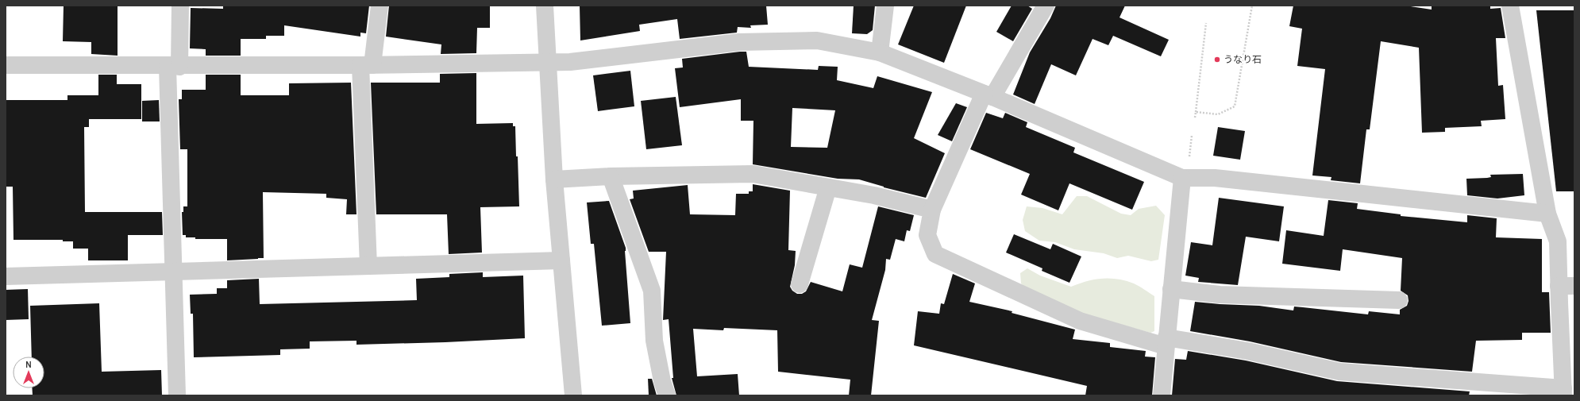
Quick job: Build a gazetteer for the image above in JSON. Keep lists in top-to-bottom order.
{
  "places": ["うなり石"],
  "north": "top"
}
